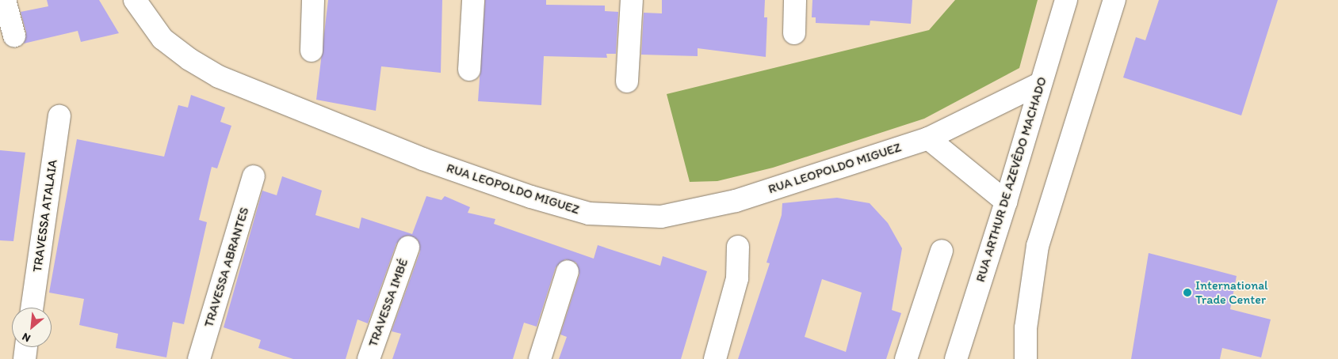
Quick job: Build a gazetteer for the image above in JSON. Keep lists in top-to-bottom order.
{
  "streets": {
    "street": [
      "RUA LEOPOLDO MIGUEZ",
      "RUA ARTHUR DE AZEVÊDO MACHADO",
      "TRAVESSA ATALAIA",
      "TRAVESSA ABRANTES",
      "TRAVESSA IMBÉ"
    ]
  },
  "crossings": [
    ["RUA LEOPOLDO MIGUEZ", "RUA ARTHUR DE AZEVÊDO MACHADO"]
  ],
  "places": ["International Trade Center"],
  "north": "bottom left"
}
